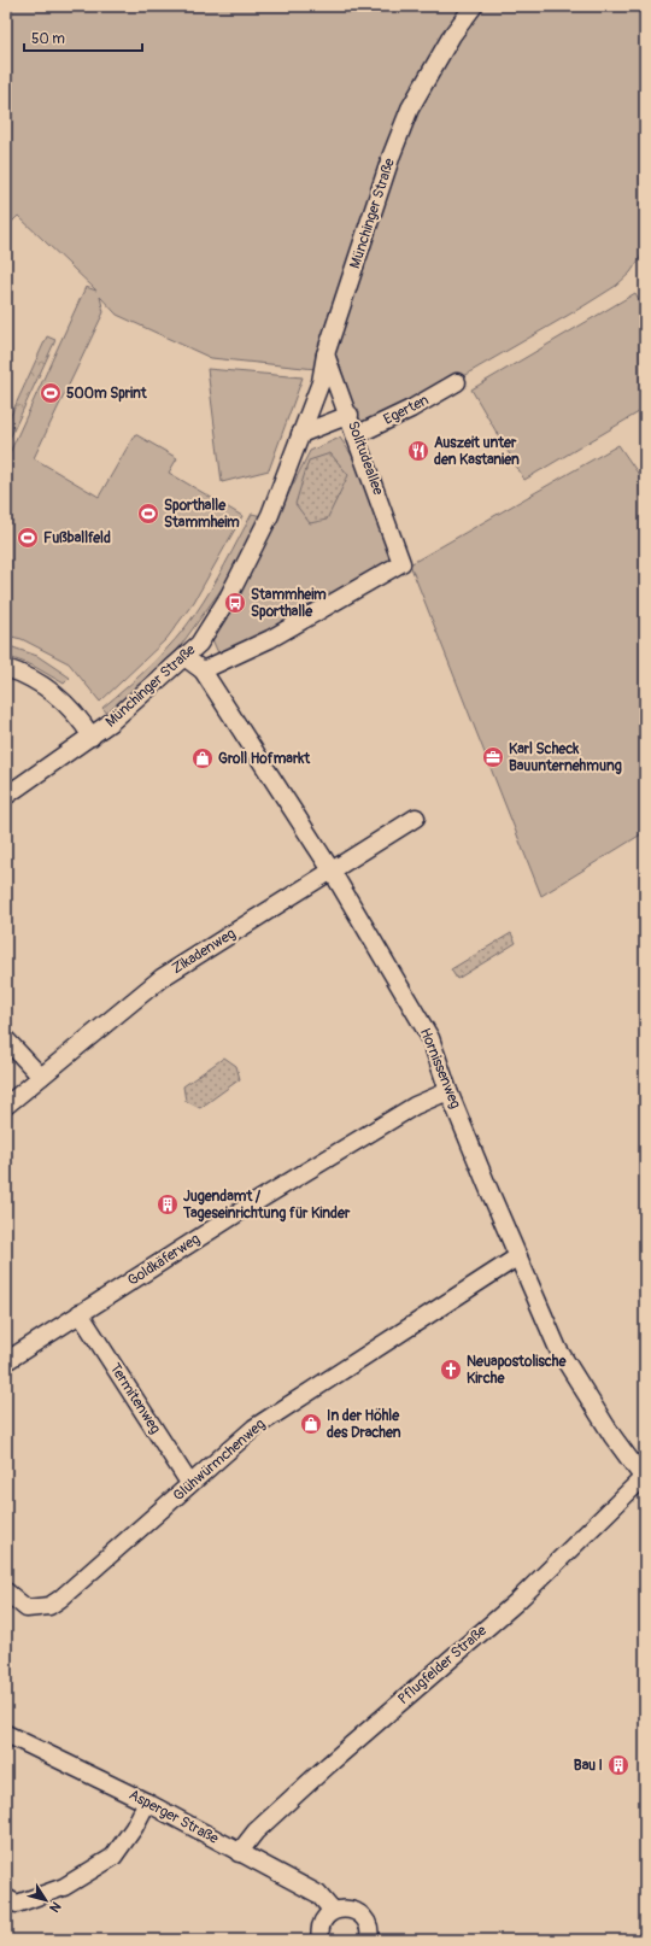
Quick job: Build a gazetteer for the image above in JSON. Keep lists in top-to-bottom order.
{
  "streets": {
    "street": [
      "Münchinger Straße",
      "Egerten",
      "Solitudeallee",
      "Zikadenweg",
      "Hornissenweg",
      "Goldkäferweg",
      "Termitenweg",
      "Glühwürmchenweg",
      "Pflugfelder Straße",
      "Asperger Straße"
    ]
  },
  "crossings": [
    ["Münchinger Straße", "Solitudeallee"],
    ["Münchinger Straße", "Hornissenweg"],
    ["Egerten", "Solitudeallee"],
    ["Zikadenweg", "Hornissenweg"],
    ["Hornissenweg", "Goldkäferweg"],
    ["Hornissenweg", "Glühwürmchenweg"],
    ["Hornissenweg", "Pflugfelder Straße"],
    ["Goldkäferweg", "Termitenweg"],
    ["Termitenweg", "Glühwürmchenweg"],
    ["Pflugfelder Straße", "Asperger Straße"]
  ],
  "places": {
    "sports": ["500m Sprint", "Sporthalle Stammheim", "Fußballfeld"],
    "restaurant": ["Auszeit unter den Kastanien"],
    "bus stop": ["Stammheim Sporthalle"],
    "office": ["Karl Scheck Bauunternehmung"],
    "shop": ["Groll Hofmarkt", "In der Höhle des Drachen"],
    "building": ["Jugendamt / Tageseinrichtung für Kinder", "Bau I"],
    "church": ["Neuapostolische Kirche"]
  },
  "scale_bar": "50 m",
  "north": "bottom right"
}
